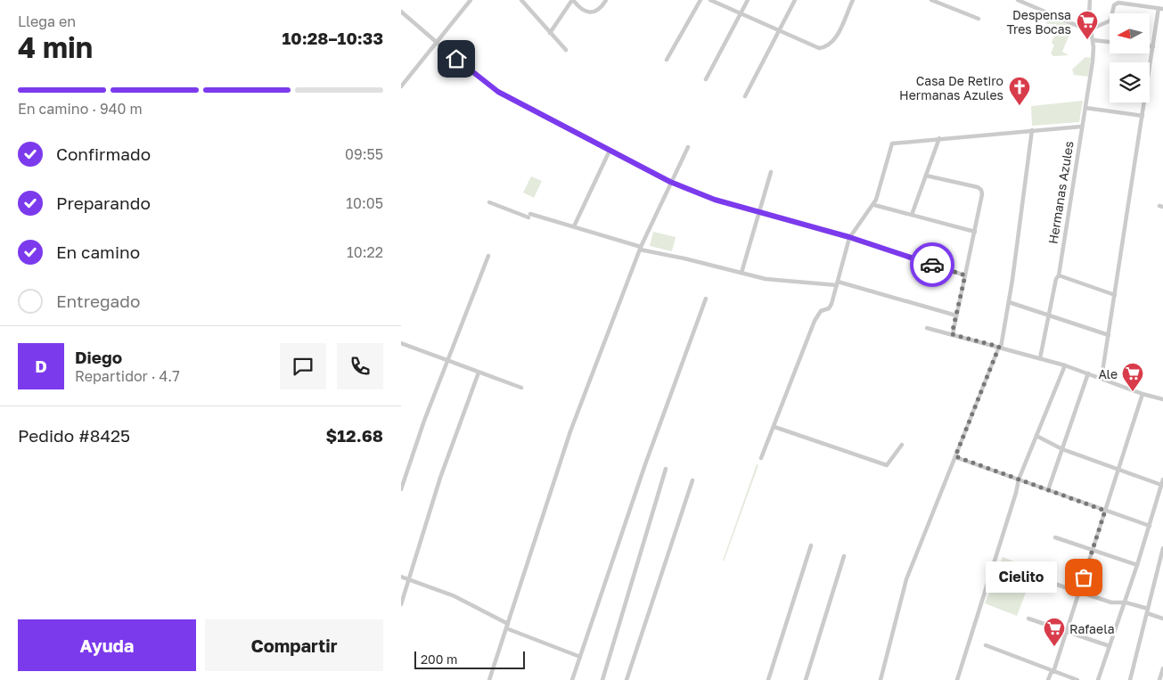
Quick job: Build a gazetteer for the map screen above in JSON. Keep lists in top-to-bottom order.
{
  "streets": {
    "street": ["Hermanas Azules"]
  },
  "places": {
    "supermarket": ["Despensa Tres Bocas", "Ale", "Rafaela"],
    "church": ["Casa De Retiro Hermanas Azules"],
    "other": ["Cielito"]
  },
  "scale_bar": "200 m",
  "north": "left",
  "page": {
    "heading": ["4 min", "Llega en", "10:28–10:33"],
    "panel": [
      "Diego",
      "Repartidor · 4.7",
      "Pedido #8425",
      "$12.68"
    ],
    "bar": "En camino · 940 m",
    "list": [
      ["Confirmado", "09:55"],
      ["Preparando", "10:05"],
      ["En camino", "10:22"],
      "Entregado"
    ],
    "round": "D",
    "bubble": "Cielito",
    "buttons": ["Ayuda", "Compartir"],
    "scale": "200 m"
  }
}
